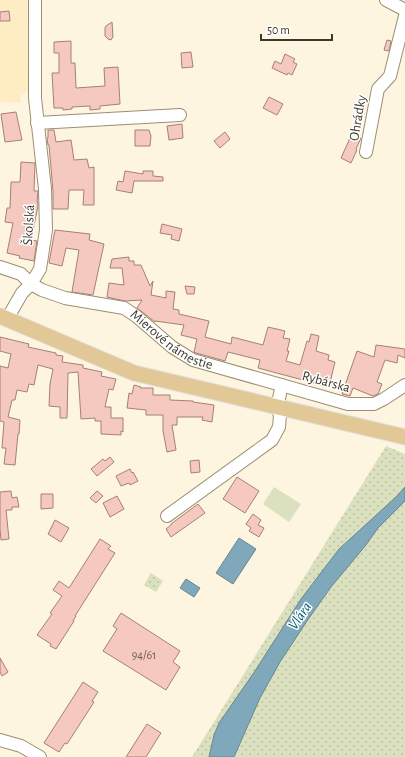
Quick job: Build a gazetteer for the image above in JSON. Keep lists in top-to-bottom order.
{
  "streets": {
    "main road": ["Mierové námestie"],
    "street": ["Ohrádky", "Školská", "Rybárska"]
  },
  "crossings": [
    ["Školská", "Mierové námestie"],
    ["Mierové námestie", "Rybárska"]
  ],
  "water": ["Vlára"],
  "house_numbers": ["94/61"],
  "scale_bar": "50 m"
}
